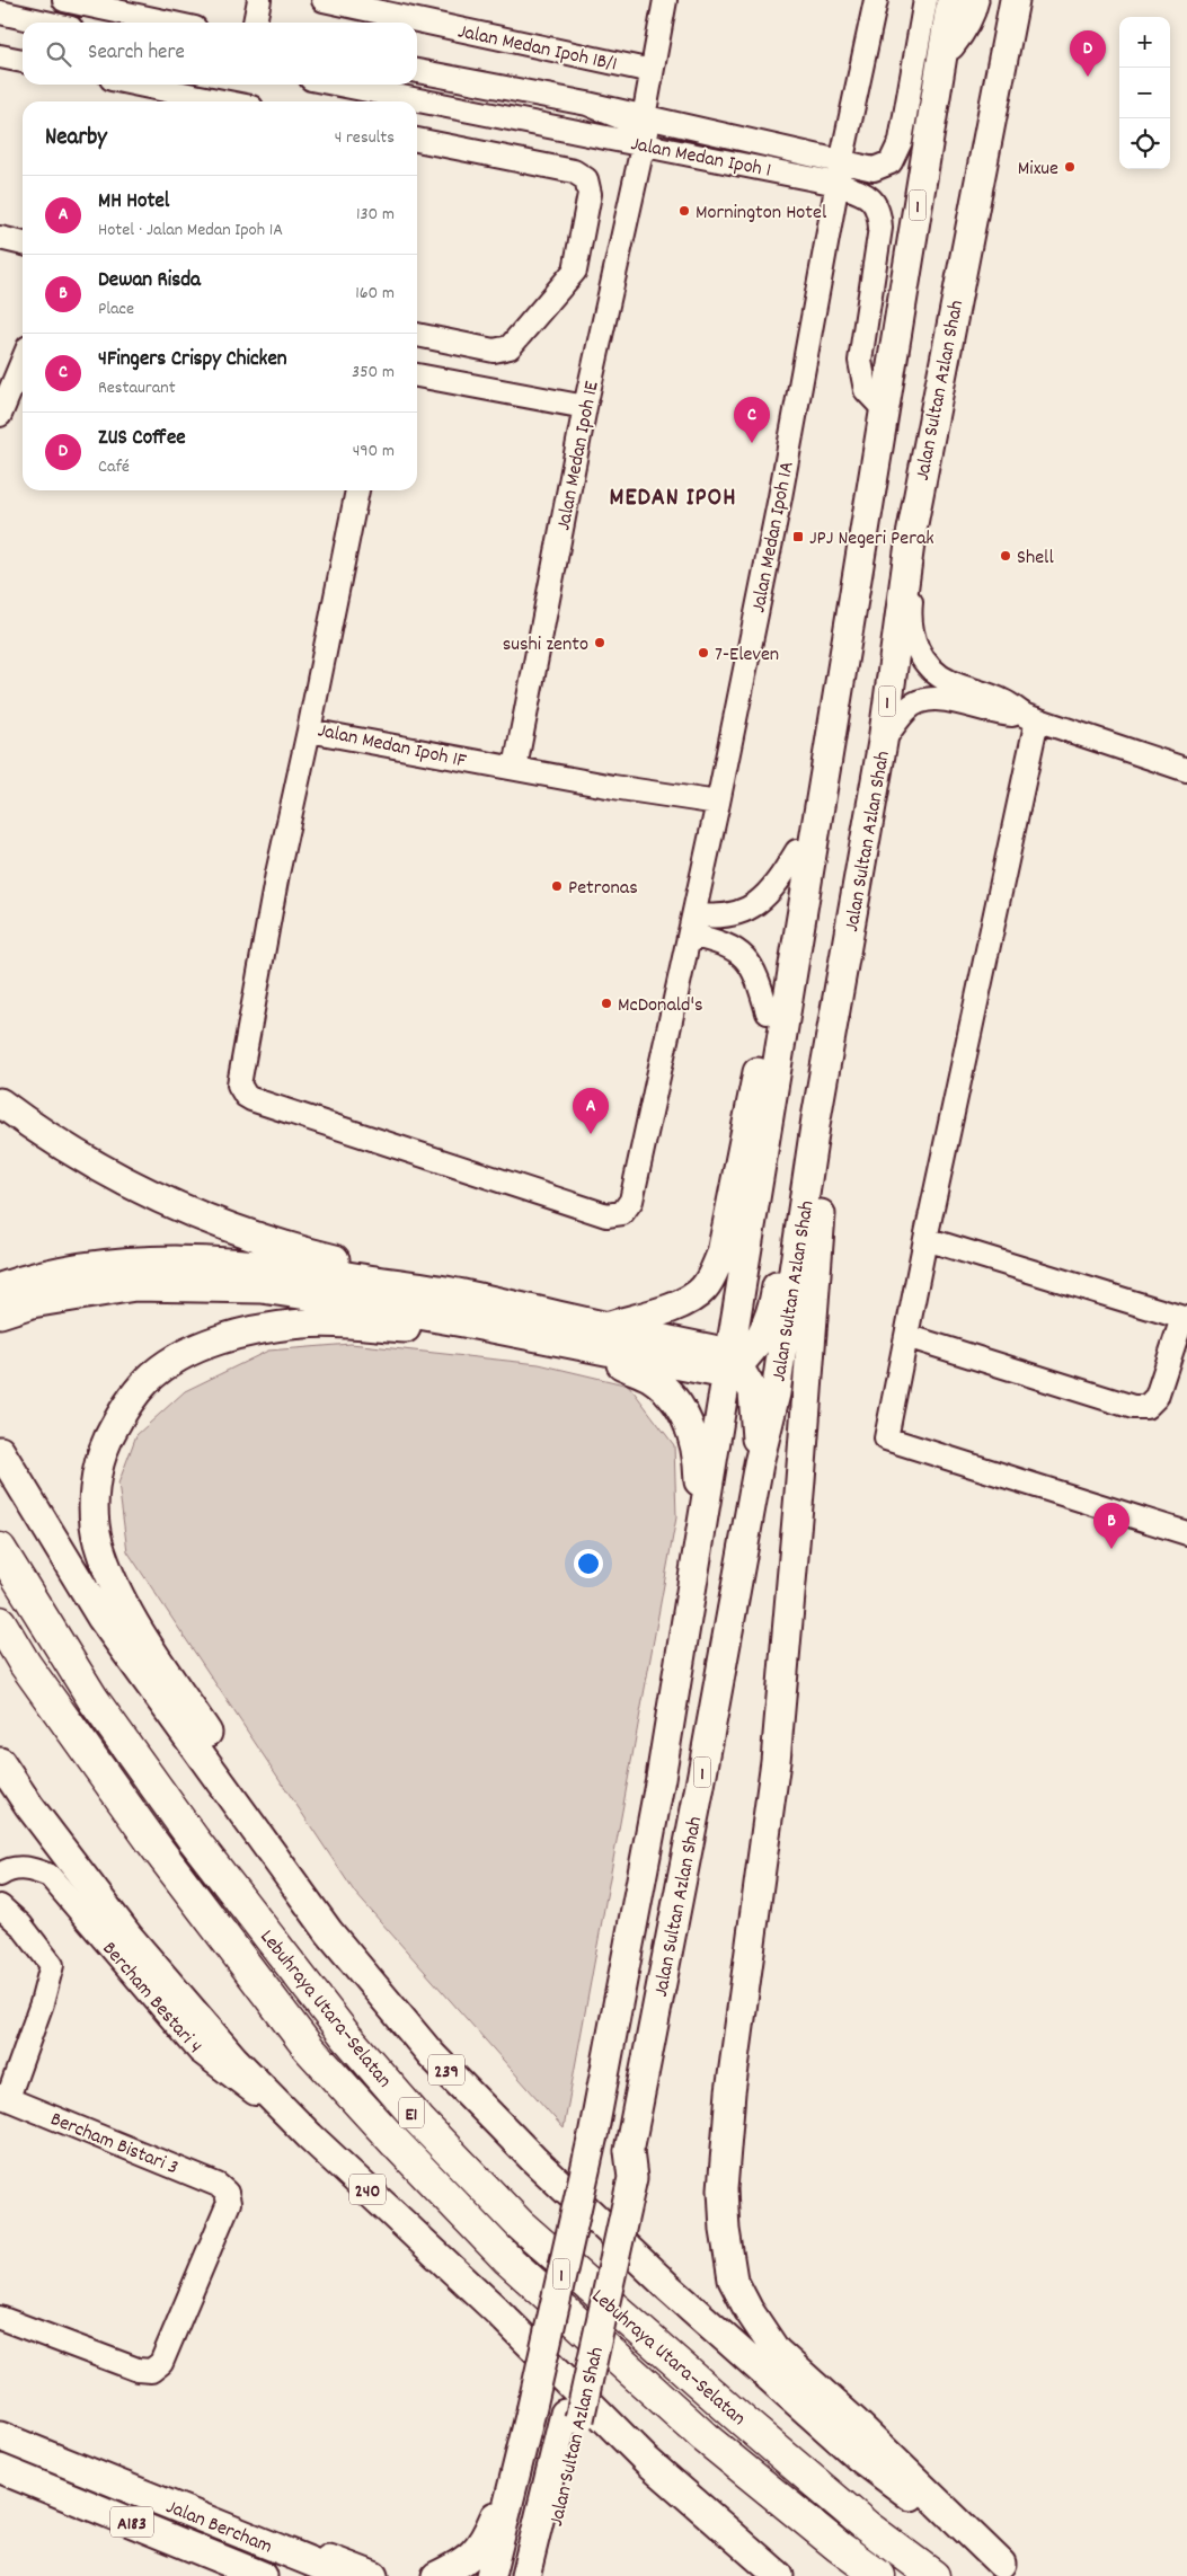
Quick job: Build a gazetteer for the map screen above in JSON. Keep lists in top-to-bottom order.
{
  "streets": {
    "highway": ["Lebuhraya Utara–Selatan", "E1"],
    "main road": [
      "1",
      "Jalan Sultan Azlan Shah",
      "239",
      "240",
      "A183",
      "Jalan Bercham"
    ],
    "street": [
      "Jalan Medan Ipoh 1B/1",
      "Jalan Medan Ipoh 1",
      "Jalan Medan Ipoh 1E",
      "Jalan Medan Ipoh 1A",
      "Jalan Medan Ipoh 1F",
      "Bercham Bestari 4",
      "Bercham Bistari 3"
    ]
  },
  "crossings": [
    ["Jalan Medan Ipoh 1", "Jalan Sultan Azlan Shah"],
    ["Jalan Medan Ipoh 1", "Jalan Medan Ipoh 1E"],
    ["Jalan Medan Ipoh 1", "Jalan Medan Ipoh 1A"],
    ["Jalan Medan Ipoh 1E", "Jalan Medan Ipoh 1F"],
    ["Jalan Medan Ipoh 1A", "Jalan Medan Ipoh 1F"],
    ["Bercham Bestari 4", "240"]
  ],
  "districts": ["MEDAN IPOH"],
  "places": {
    "other": [
      "Mixue",
      "Mornington Hotel",
      "Shell",
      "sushi zento",
      "7-Eleven",
      "Petronas",
      "McDonald's"
    ],
    "transit": ["JPJ Negeri Perak"]
  },
  "page": {
    "map_buttons": ["+", "−"],
    "search": "Search here",
    "pins": [
      "D",
      "C",
      "A",
      "B"
    ],
    "heading": ["Nearby", "4 results"],
    "list": [
      {
        "mark": "A",
        "name": "MH Hotel",
        "note": "Hotel · Jalan Medan Ipoh 1A",
        "value": "130 m"
      },
      {
        "mark": "B",
        "name": "Dewan Risda",
        "note": "Place",
        "value": "160 m"
      },
      {
        "mark": "C",
        "name": "4Fingers Crispy Chicken",
        "note": "Restaurant",
        "value": "350 m"
      },
      {
        "mark": "D",
        "name": "ZUS Coffee",
        "note": "Café",
        "value": "490 m"
      }
    ]
  }
}
